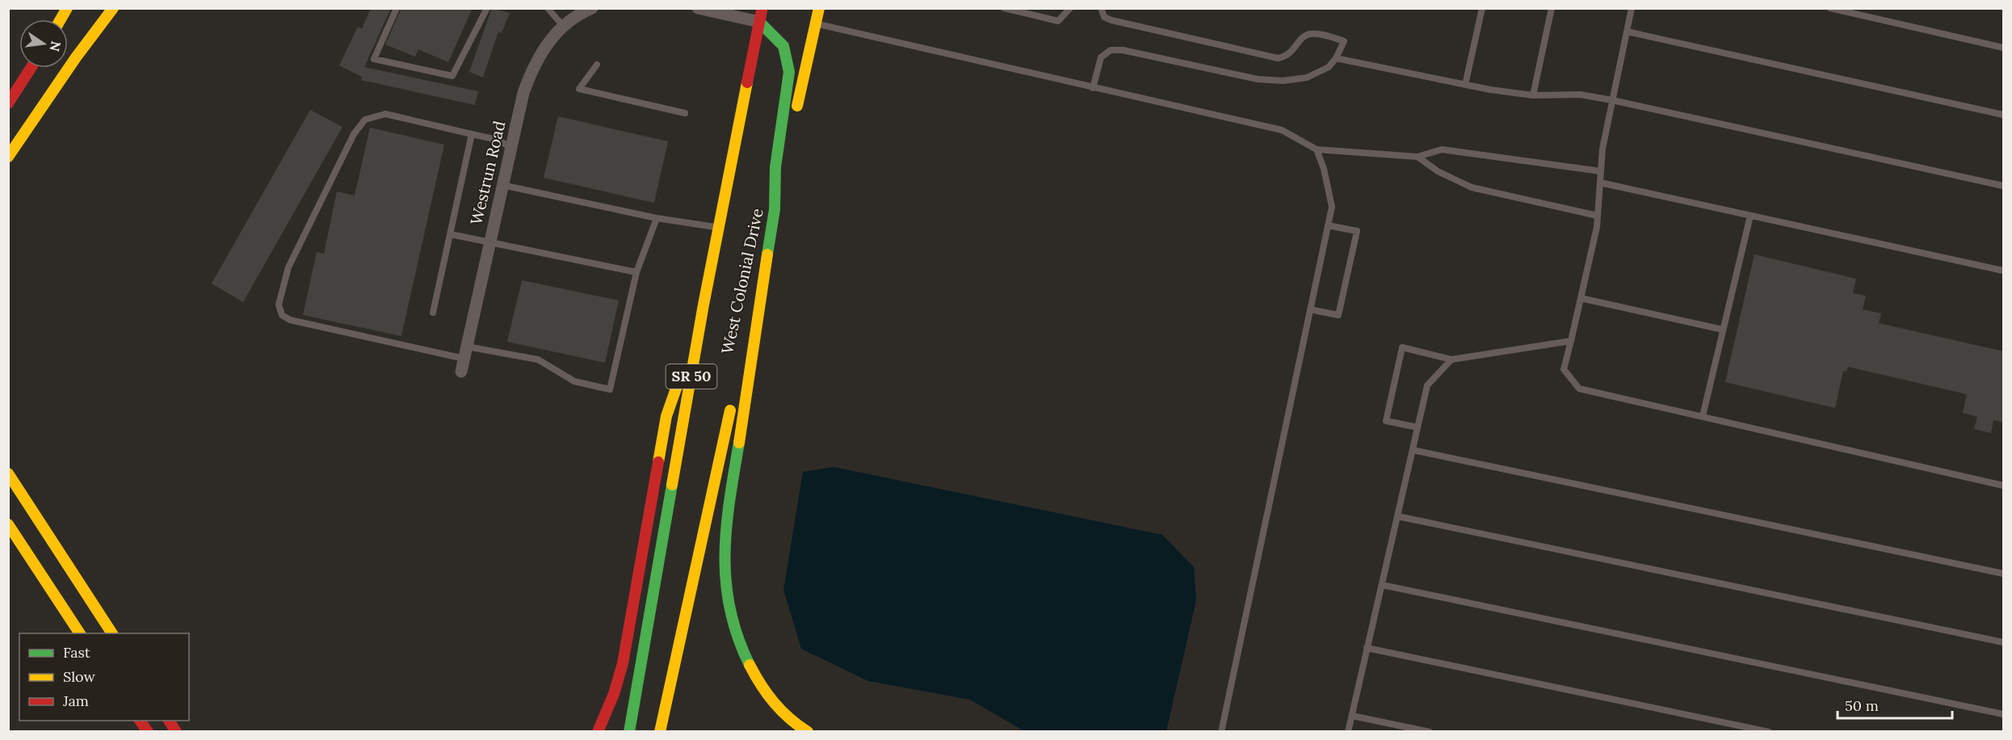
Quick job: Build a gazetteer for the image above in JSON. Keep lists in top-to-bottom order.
{
  "streets": {
    "highway": ["West Colonial Drive", "SR 50"],
    "street": ["Westrun Road"]
  },
  "legend": ["Fast", "Slow", "Jam"],
  "scale_bar": "50 m",
  "north": "right"
}
